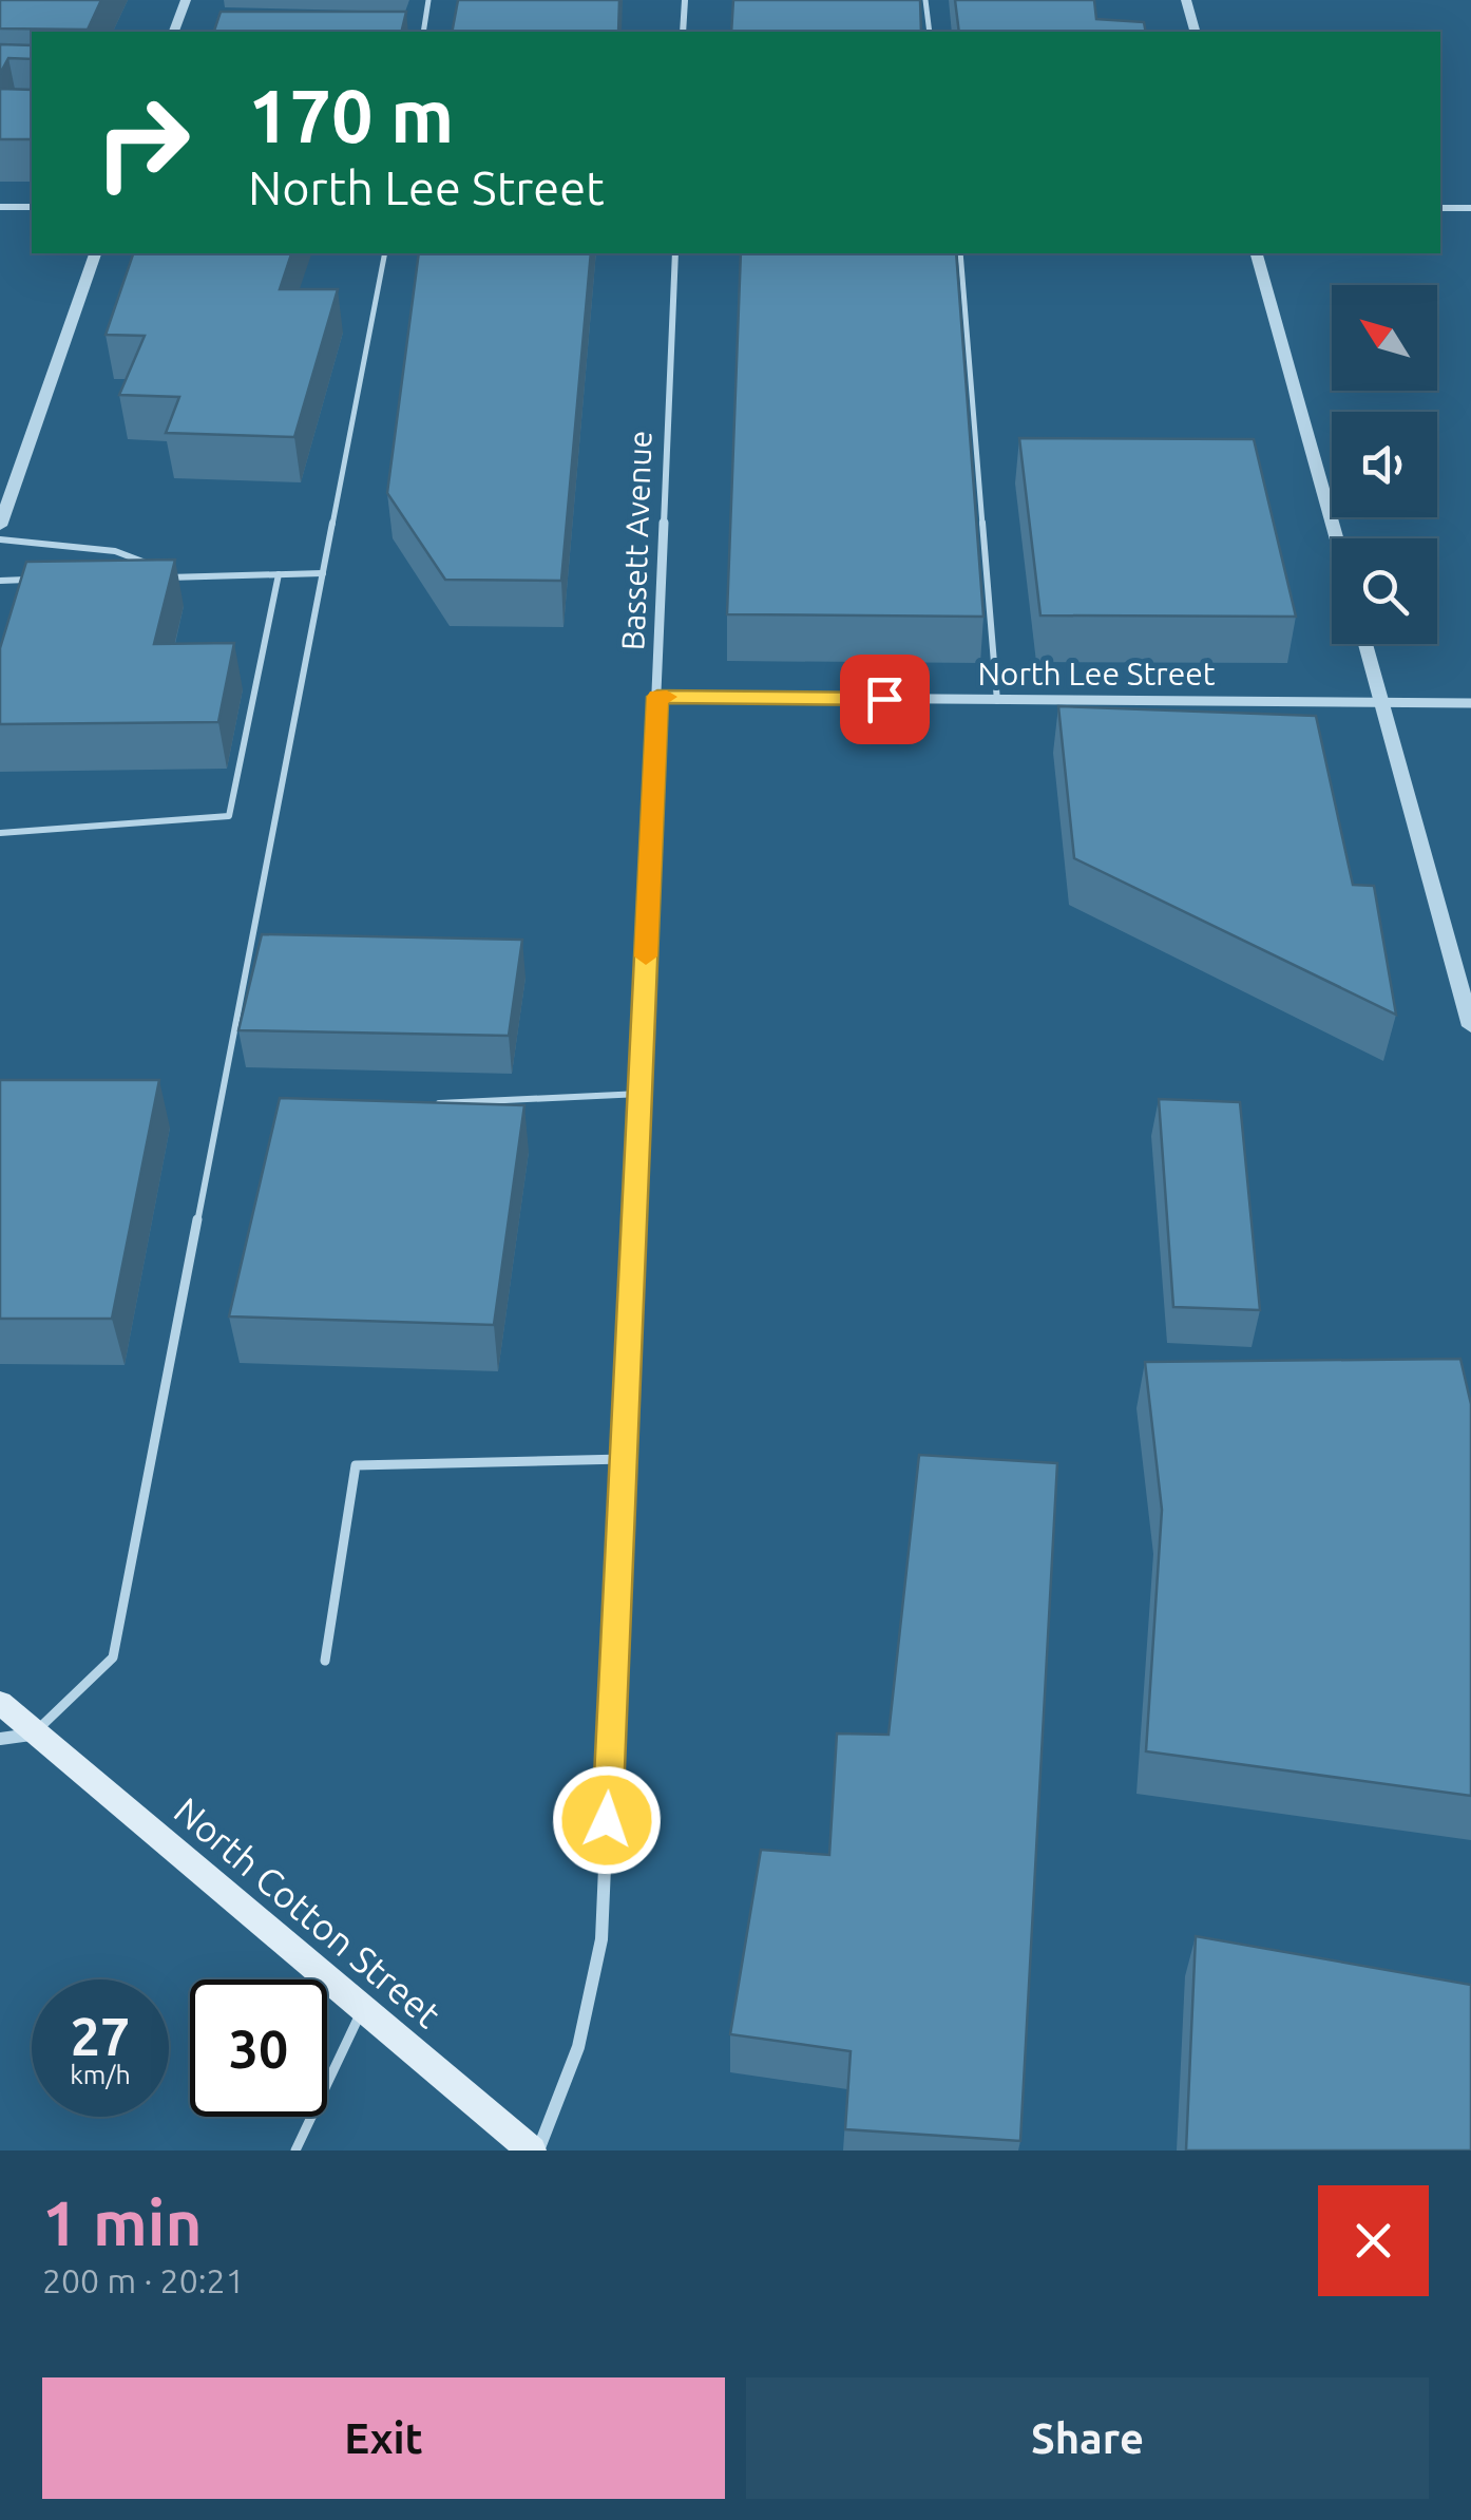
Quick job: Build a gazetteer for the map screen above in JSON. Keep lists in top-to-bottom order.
{
  "streets": {
    "main road": ["North Cotton Street"],
    "street": ["Bassett Avenue", "North Lee Street"]
  },
  "crossings": [
    ["Bassett Avenue", "North Lee Street"],
    ["Bassett Avenue", "North Cotton Street"]
  ],
  "north": "top left",
  "page": {
    "turn": ["170 m", "North Lee Street"],
    "speed": "27 km/h",
    "limit": "30",
    "heading": ["1 min", "200 m · 20:21"],
    "buttons": ["Exit", "Share"]
  }
}
